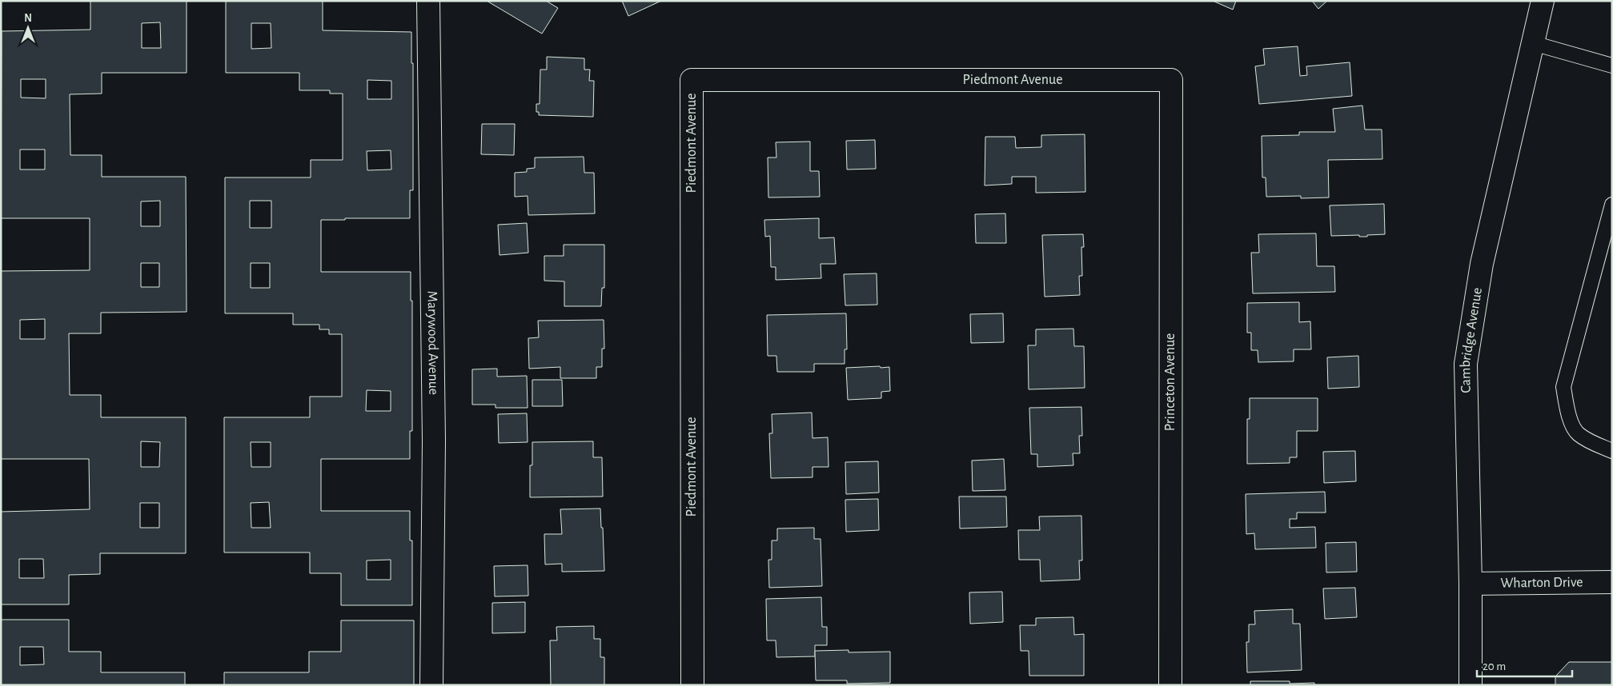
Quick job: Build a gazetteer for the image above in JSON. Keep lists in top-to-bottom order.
{
  "streets": {
    "street": [
      "Piedmont Avenue",
      "Cambridge Avenue",
      "Marywood Avenue",
      "Princeton Avenue",
      "Wharton Drive"
    ]
  },
  "crossings": [
    ["Piedmont Avenue", "Princeton Avenue"],
    ["Cambridge Avenue", "Wharton Drive"]
  ],
  "scale_bar": "20 m",
  "north": "top"
}
